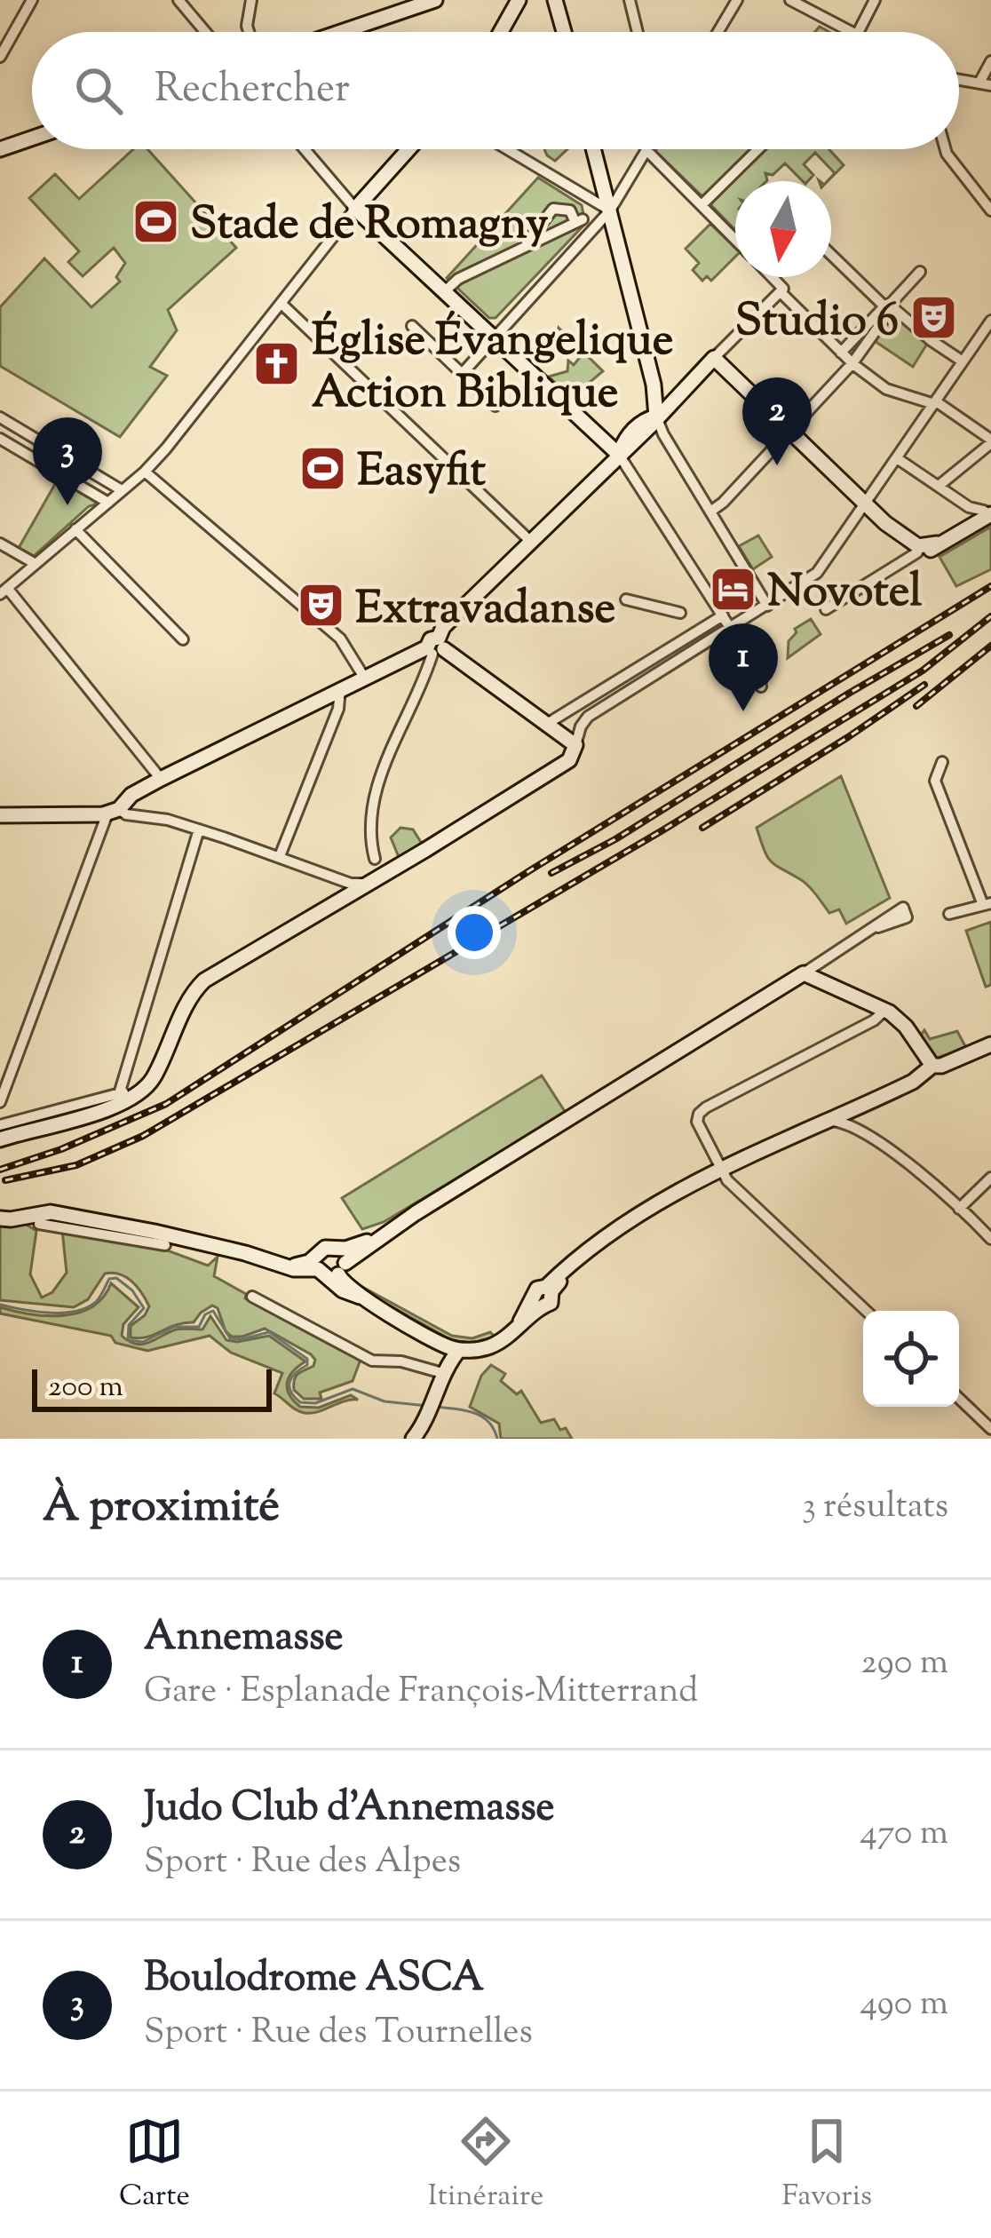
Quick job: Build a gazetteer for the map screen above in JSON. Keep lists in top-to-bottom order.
{
  "places": {
    "sports": ["Stade de Romagny", "Easyfit"],
    "theatre": ["Studio 6", "Extravadanse"],
    "church": ["Église Évangelique Action Biblique"],
    "hotel": ["Novotel"]
  },
  "scale_bar": "200 m",
  "north": "bottom",
  "page": {
    "search": "Rechercher",
    "pins": ["2", "3", "1"],
    "scale": "200 m",
    "heading": ["À proximité", "3 résultats"],
    "list": [
      {
        "mark": "1",
        "name": "Annemasse",
        "note": "Gare · Esplanade François-Mitterrand",
        "value": "290 m"
      },
      {
        "mark": "2",
        "name": "Judo Club d'Annemasse",
        "note": "Sport · Rue des Alpes",
        "value": "470 m"
      },
      {
        "mark": "3",
        "name": "Boulodrome ASCA",
        "note": "Sport · Rue des Tournelles",
        "value": "490 m"
      }
    ],
    "nav": ["Carte", "Itinéraire", "Favoris"]
  }
}
